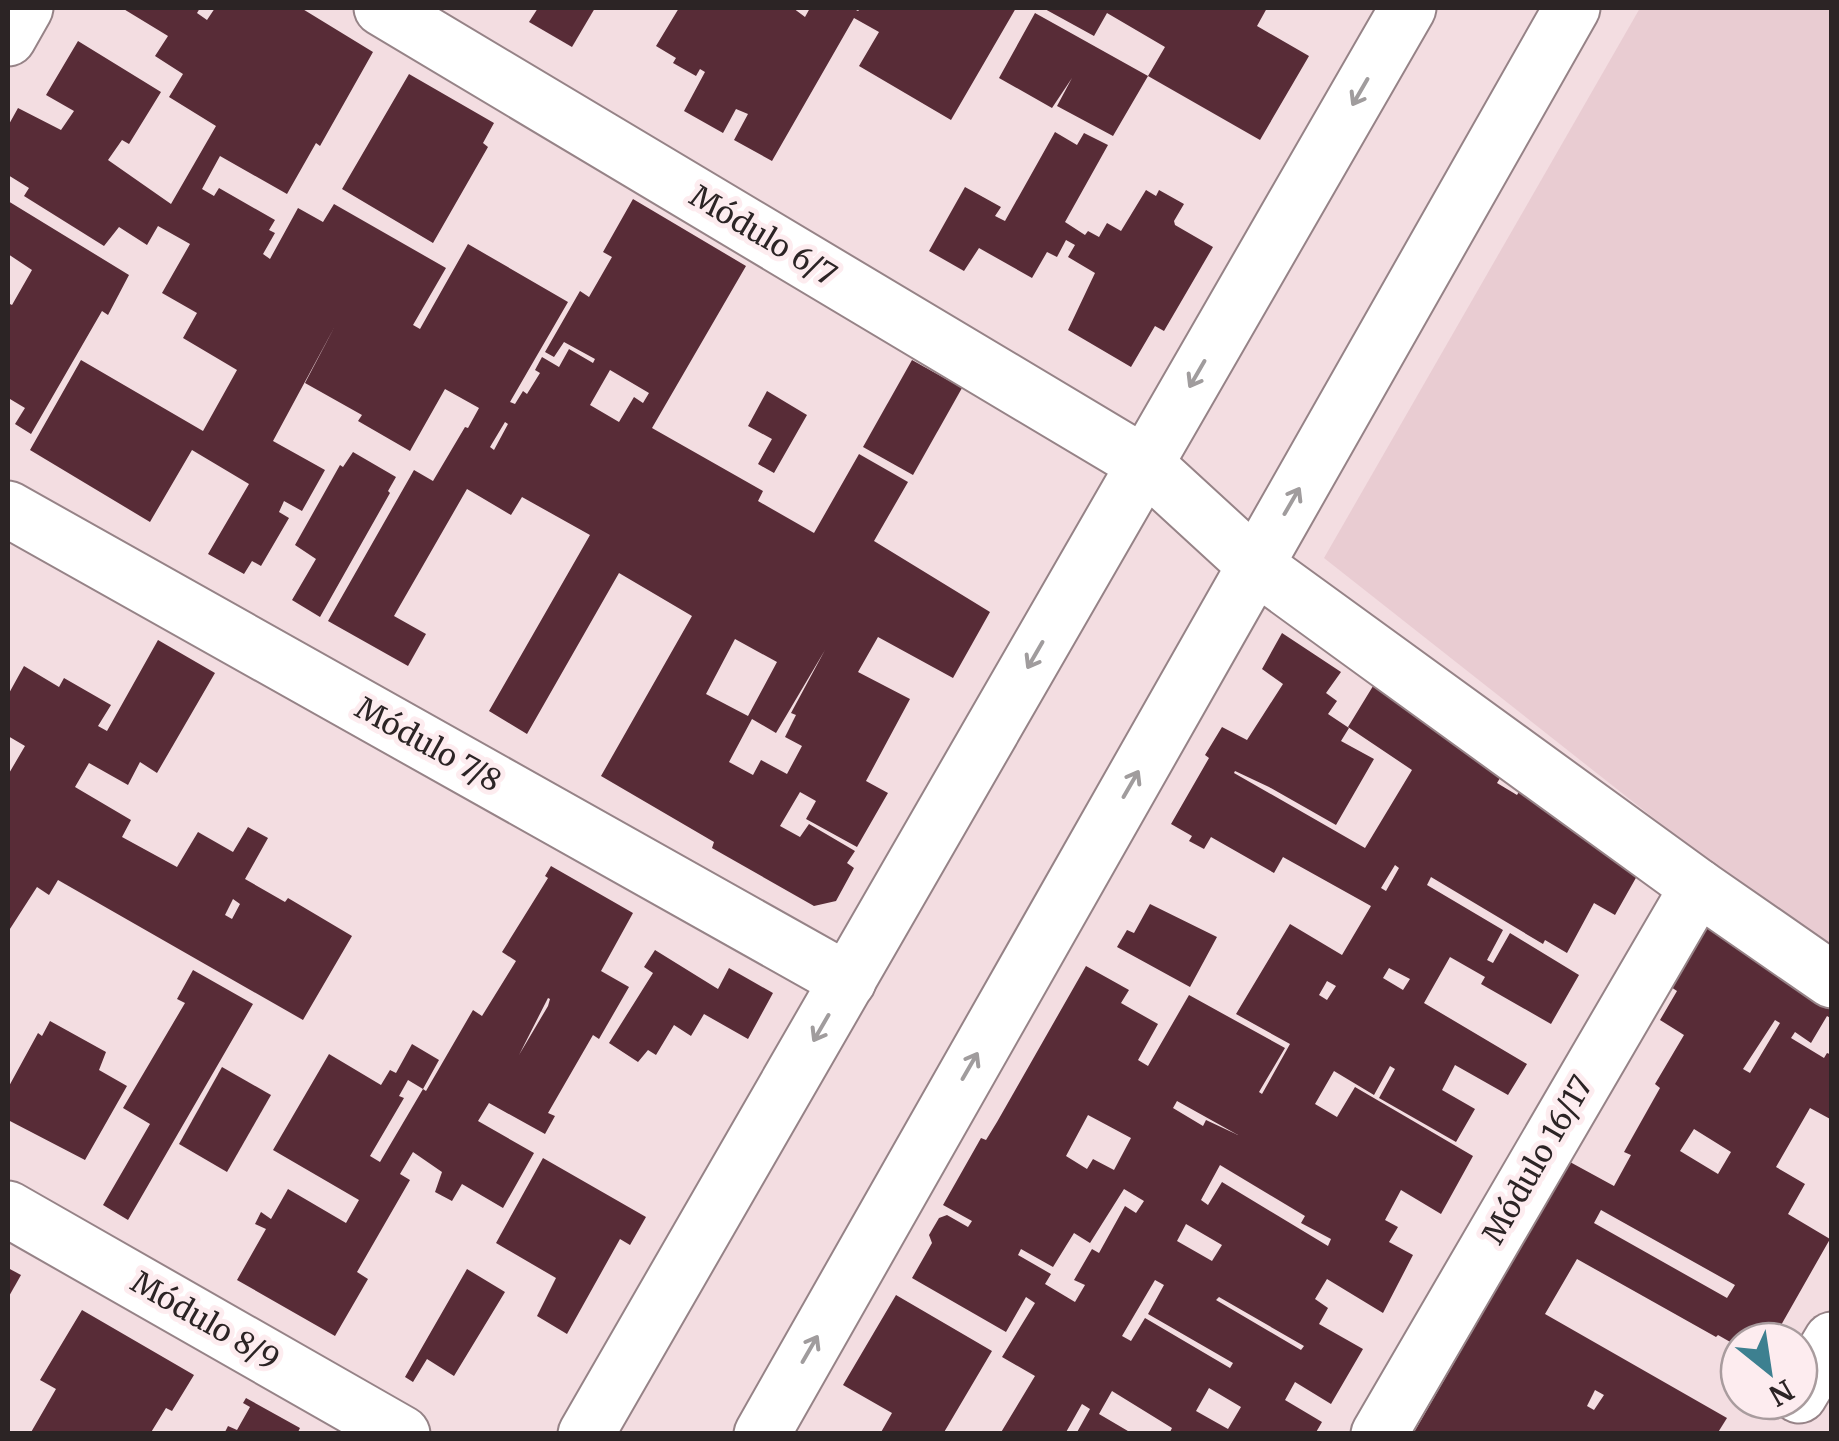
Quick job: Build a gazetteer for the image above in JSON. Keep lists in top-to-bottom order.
{
  "streets": {
    "street": [
      "Módulo 6/7",
      "Módulo 7/8",
      "Módulo 16/17",
      "Módulo 8/9"
    ]
  },
  "crossings": [
    ["Módulo 6/7", "Módulo 16/17"]
  ],
  "north": "bottom right"
}
